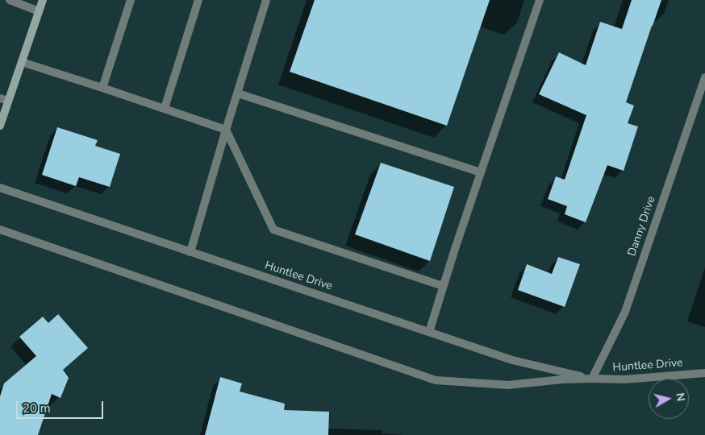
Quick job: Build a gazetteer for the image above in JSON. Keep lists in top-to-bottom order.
{
  "streets": {
    "street": ["Danny Drive", "Huntlee Drive"]
  },
  "crossings": [
    ["Danny Drive", "Huntlee Drive"]
  ],
  "scale_bar": "20 m",
  "north": "right"
}
